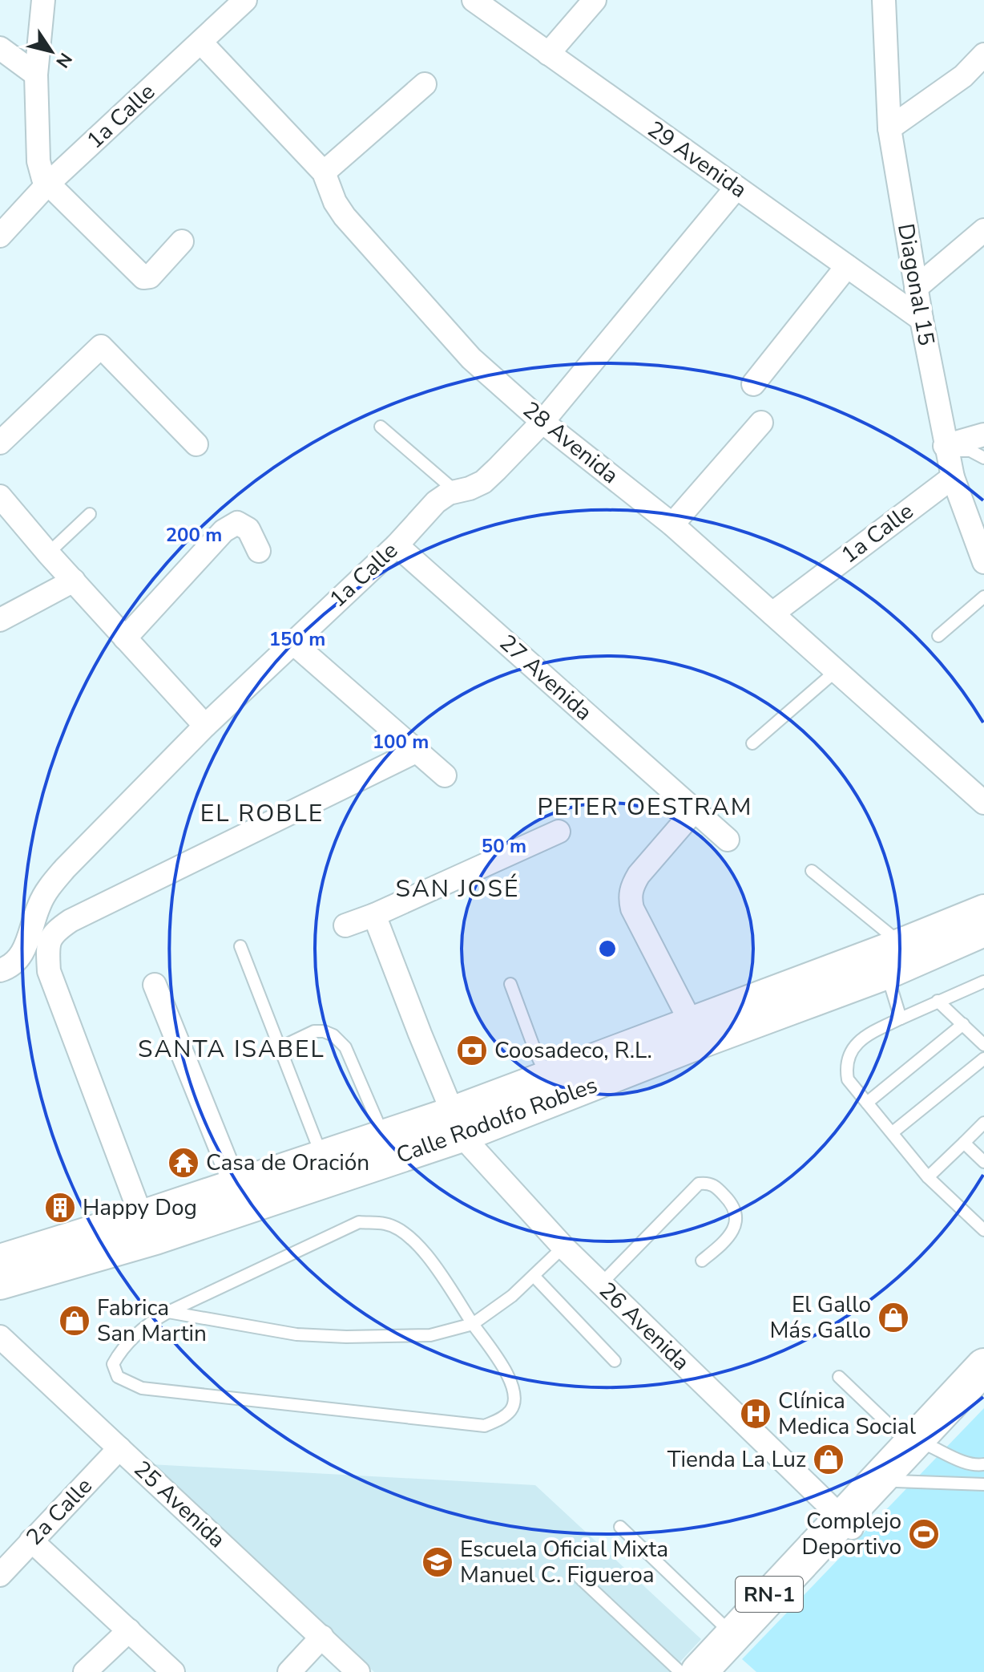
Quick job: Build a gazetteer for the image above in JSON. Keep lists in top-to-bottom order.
{
  "streets": {
    "main road": ["Calle Rodolfo Robles", "RN-1"],
    "street": [
      "1a Calle",
      "29 Avenida",
      "Diagonal 15",
      "28 Avenida",
      "27 Avenida",
      "26 Avenida",
      "25 Avenida",
      "2a Calle"
    ]
  },
  "crossings": [
    ["1a Calle", "29 Avenida"],
    ["1a Calle", "Diagonal 15"],
    ["1a Calle", "28 Avenida"],
    ["1a Calle", "27 Avenida"],
    ["29 Avenida", "Diagonal 15"],
    ["Calle Rodolfo Robles", "26 Avenida"],
    ["26 Avenida", "RN-1"],
    ["25 Avenida", "2a Calle"]
  ],
  "districts": [
    "PETER OESTRAM",
    "EL ROBLE",
    "SAN JOSÉ",
    "SANTA ISABEL"
  ],
  "places": {
    "bank": ["Coosadeco, R.L."],
    "temple": ["Casa de Oración"],
    "building": ["Happy Dog"],
    "shop": ["El Gallo Más Gallo", "Fabrica San Martin", "Tienda La Luz"],
    "hospital": ["Clínica Medica Social"],
    "sports": ["Complejo Deportivo"],
    "school or university": ["Escuela Oficial Mixta Manuel C. Figueroa"]
  },
  "north": "bottom right",
  "rings": [
    "200 m",
    "150 m",
    "100 m",
    "50 m"
  ]
}
